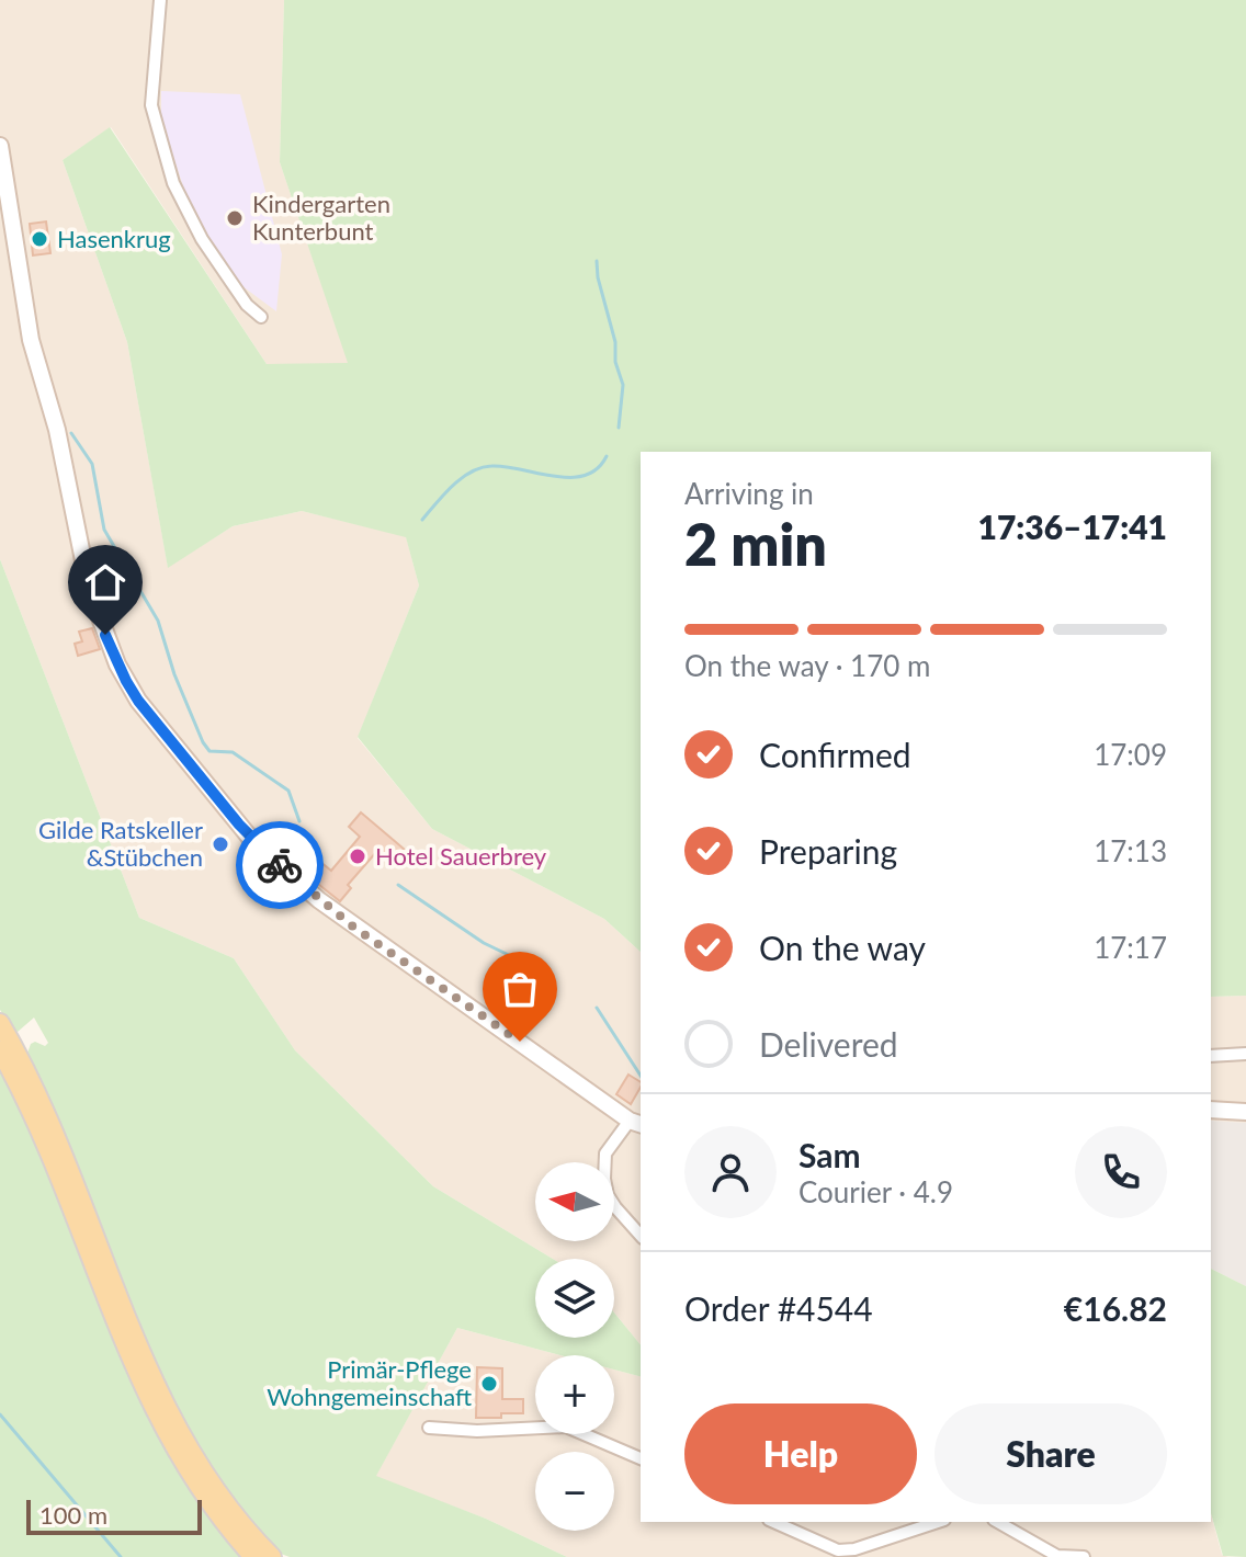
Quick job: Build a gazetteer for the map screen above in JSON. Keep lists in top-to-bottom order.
{
  "places": [
    "Kindergarten Kunterbunt",
    "Hasenkrug",
    "Gilde Ratskeller &Stübchen",
    "Hotel Sauerbrey",
    "Primär-Pflege Wohngemeinschaft"
  ],
  "scale_bar": "100 m",
  "north": "left",
  "page": {
    "heading": ["2 min", "Arriving in", "17:36–17:41"],
    "panel": [
      "Sam",
      "Courier · 4.9",
      "Order #4544",
      "€16.82"
    ],
    "bar": "On the way · 170 m",
    "list": [
      ["Confirmed", "17:09"],
      ["Preparing", "17:13"],
      ["On the way", "17:17"],
      "Delivered"
    ],
    "map_buttons": ["+", "−"],
    "buttons": ["Help", "Share"],
    "scale": "100 m"
  }
}
